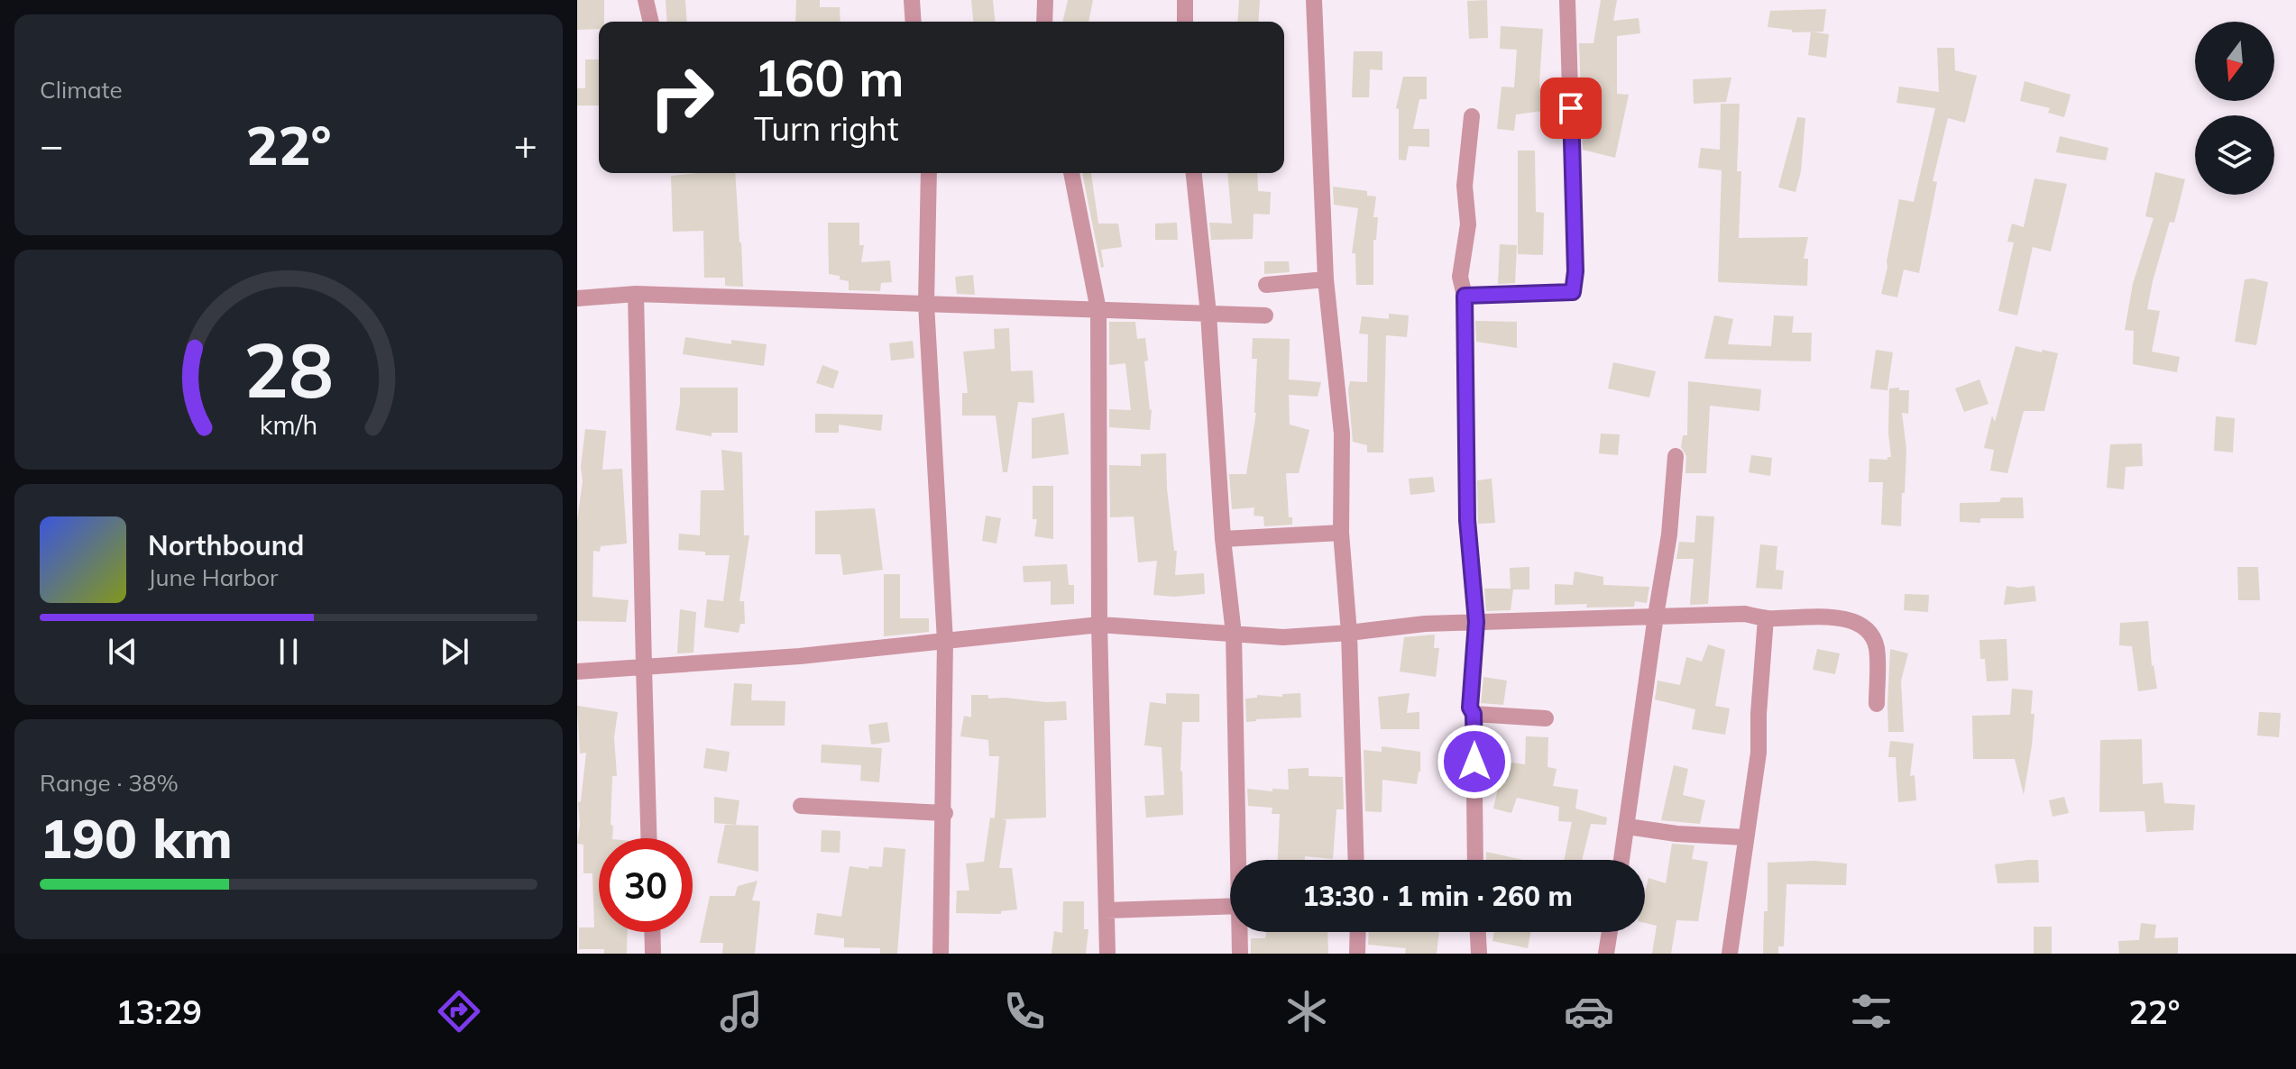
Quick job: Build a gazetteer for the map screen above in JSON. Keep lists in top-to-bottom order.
{
  "north": "bottom",
  "page": {
    "tile": [
      "Climate",
      ["Range · 38%", "190 km"]
    ],
    "turn": ["160 m", "Turn right"],
    "heat": ["−", "22°", "+"],
    "song": ["Northbound", "June Harbor"],
    "limit": "30",
    "trip": "13:30 · 1 min · 260 m",
    "tabs": ["13:29", "22°"],
    "gauge": ["28", "km/h"]
  }
}
